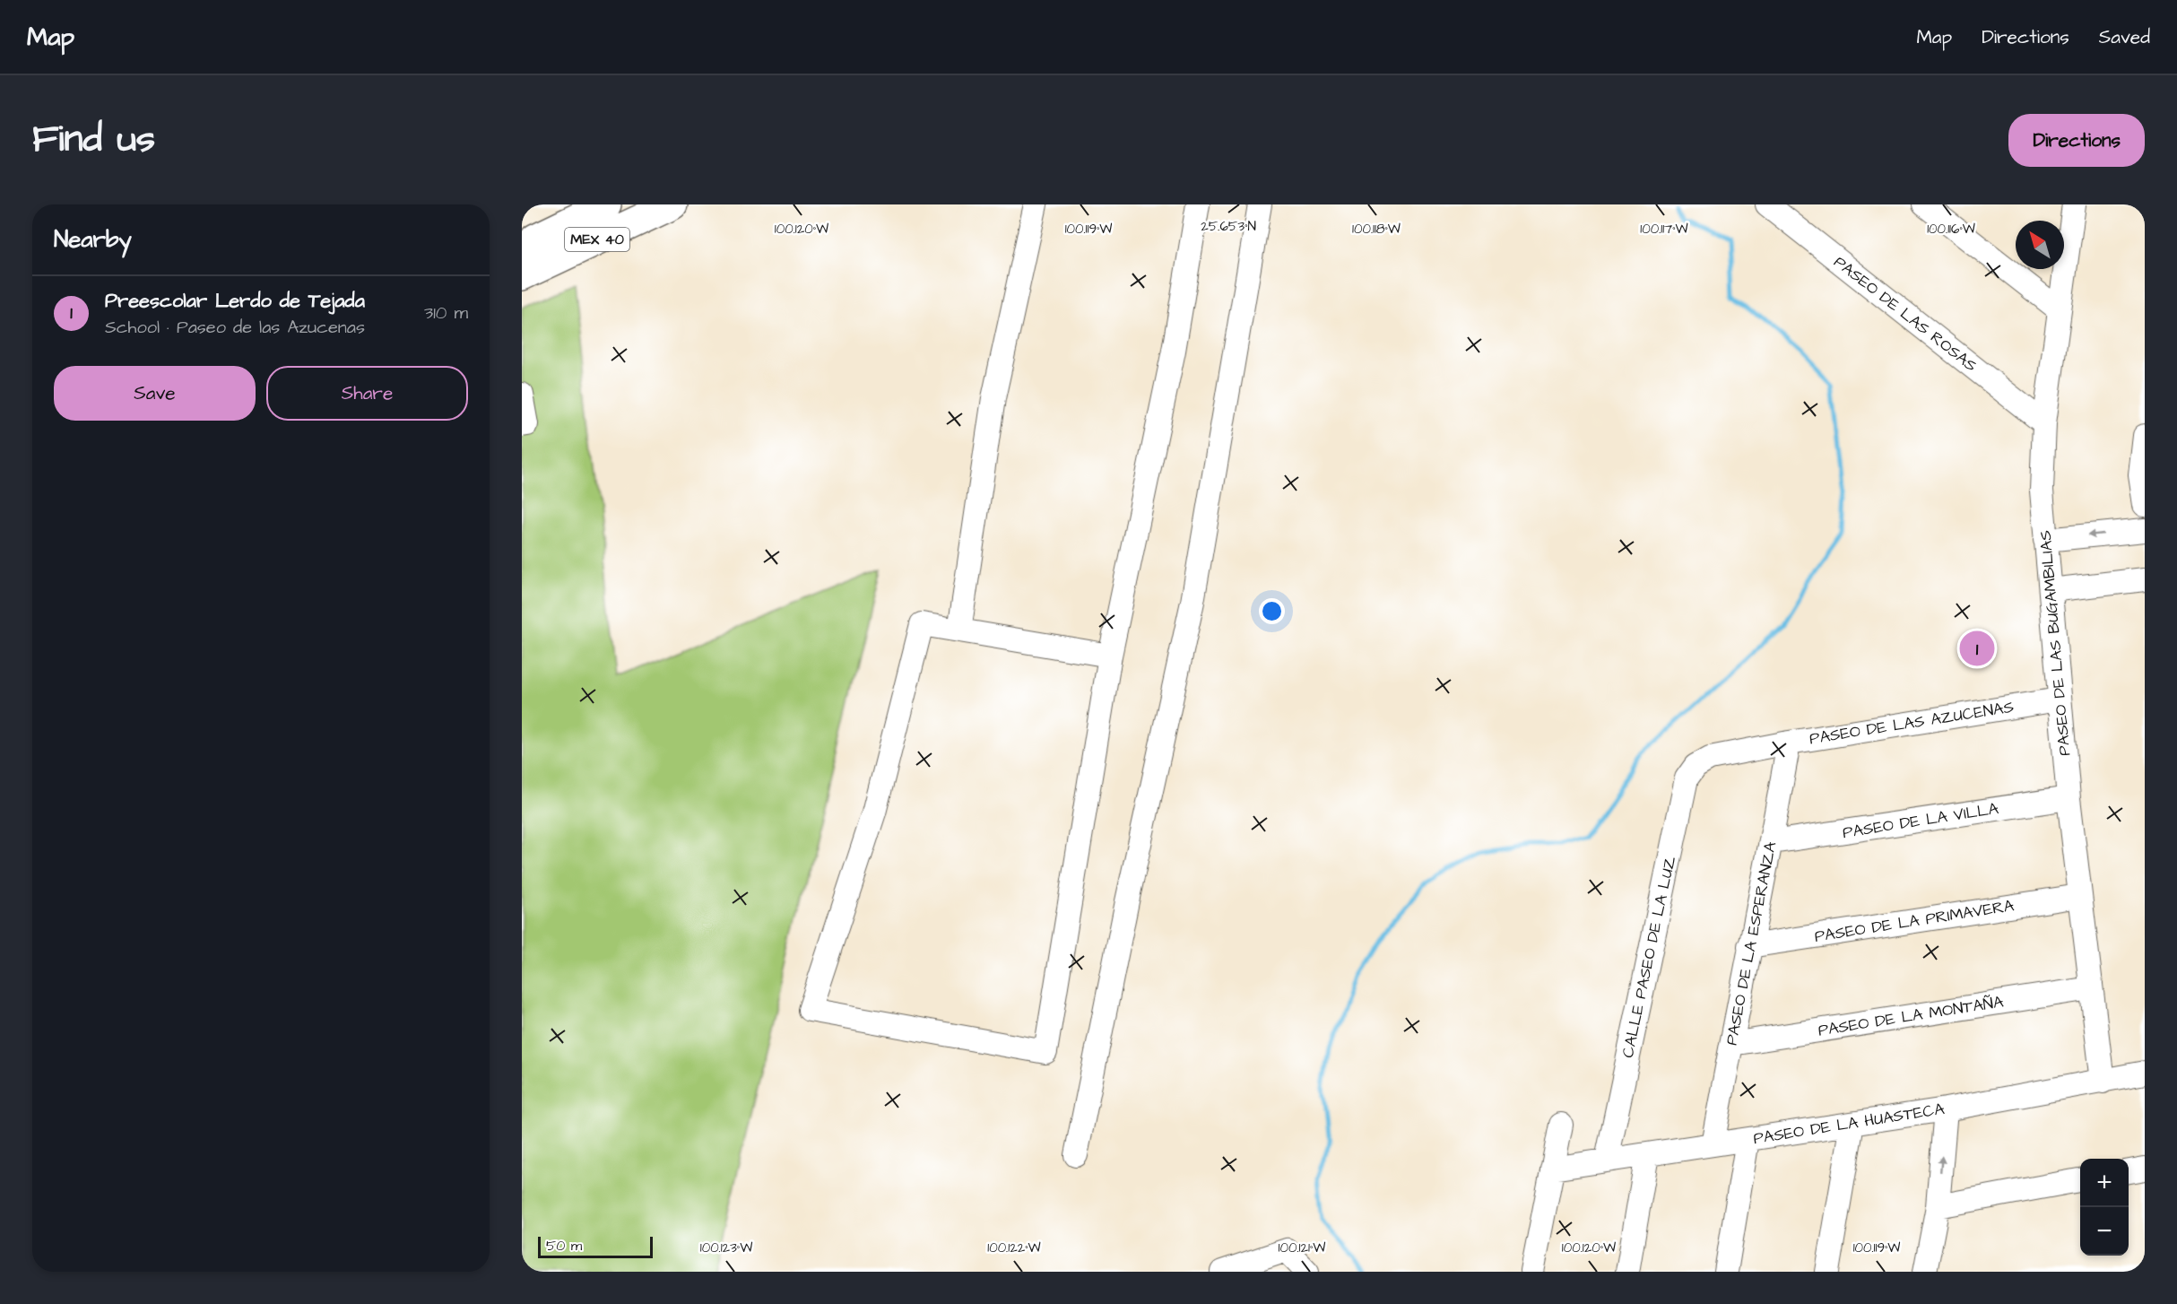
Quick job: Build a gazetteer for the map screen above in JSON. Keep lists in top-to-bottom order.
{
  "streets": {
    "main road": ["MEX 40"],
    "street": [
      "PASEO DE LAS ROSAS",
      "PASEO DE LAS BUGAMBILIAS",
      "PASEO DE LAS AZUCENAS",
      "PASEO DE LA VILLA",
      "PASEO DE LA PRIMAVERA",
      "PASEO DE LA ESPERANZA",
      "CALLE PASEO DE LA LUZ",
      "PASEO DE LA MONTAÑA",
      "PASEO DE LA HUASTECA"
    ]
  },
  "crossings": [
    ["PASEO DE LAS ROSAS", "PASEO DE LAS BUGAMBILIAS"],
    ["PASEO DE LAS BUGAMBILIAS", "PASEO DE LAS AZUCENAS"],
    ["PASEO DE LAS BUGAMBILIAS", "PASEO DE LA VILLA"],
    ["PASEO DE LAS BUGAMBILIAS", "PASEO DE LA PRIMAVERA"],
    ["PASEO DE LAS BUGAMBILIAS", "PASEO DE LA MONTAÑA"],
    ["PASEO DE LAS BUGAMBILIAS", "PASEO DE LA HUASTECA"],
    ["PASEO DE LAS AZUCENAS", "PASEO DE LA ESPERANZA"],
    ["PASEO DE LAS AZUCENAS", "CALLE PASEO DE LA LUZ"],
    ["PASEO DE LA VILLA", "PASEO DE LA ESPERANZA"],
    ["PASEO DE LA PRIMAVERA", "PASEO DE LA ESPERANZA"],
    ["PASEO DE LA ESPERANZA", "PASEO DE LA MONTAÑA"],
    ["PASEO DE LA ESPERANZA", "PASEO DE LA HUASTECA"],
    ["CALLE PASEO DE LA LUZ", "PASEO DE LA HUASTECA"]
  ],
  "scale_bar": "50 m",
  "north": "top left",
  "page": {
    "header": "Map",
    "nav": ["Map", "Directions", "Saved"],
    "title": "Find us",
    "buttons": [
      "Directions",
      ["Save", "Share"]
    ],
    "heading": "Nearby",
    "list": [
      {
        "mark": "1",
        "name": "Preescolar Lerdo de Tejada",
        "note": "School · Paseo de las Azucenas",
        "value": "310 m"
      }
    ],
    "pins": "1",
    "map_buttons": ["+", "−"],
    "scale": "50 m"
  },
  "coordinates": [
    "25.653°N",
    "100.120°W",
    "100.119°W",
    "100.118°W",
    "100.117°W",
    "100.116°W",
    "100.123°W",
    "100.122°W",
    "100.121°W"
  ]
}
